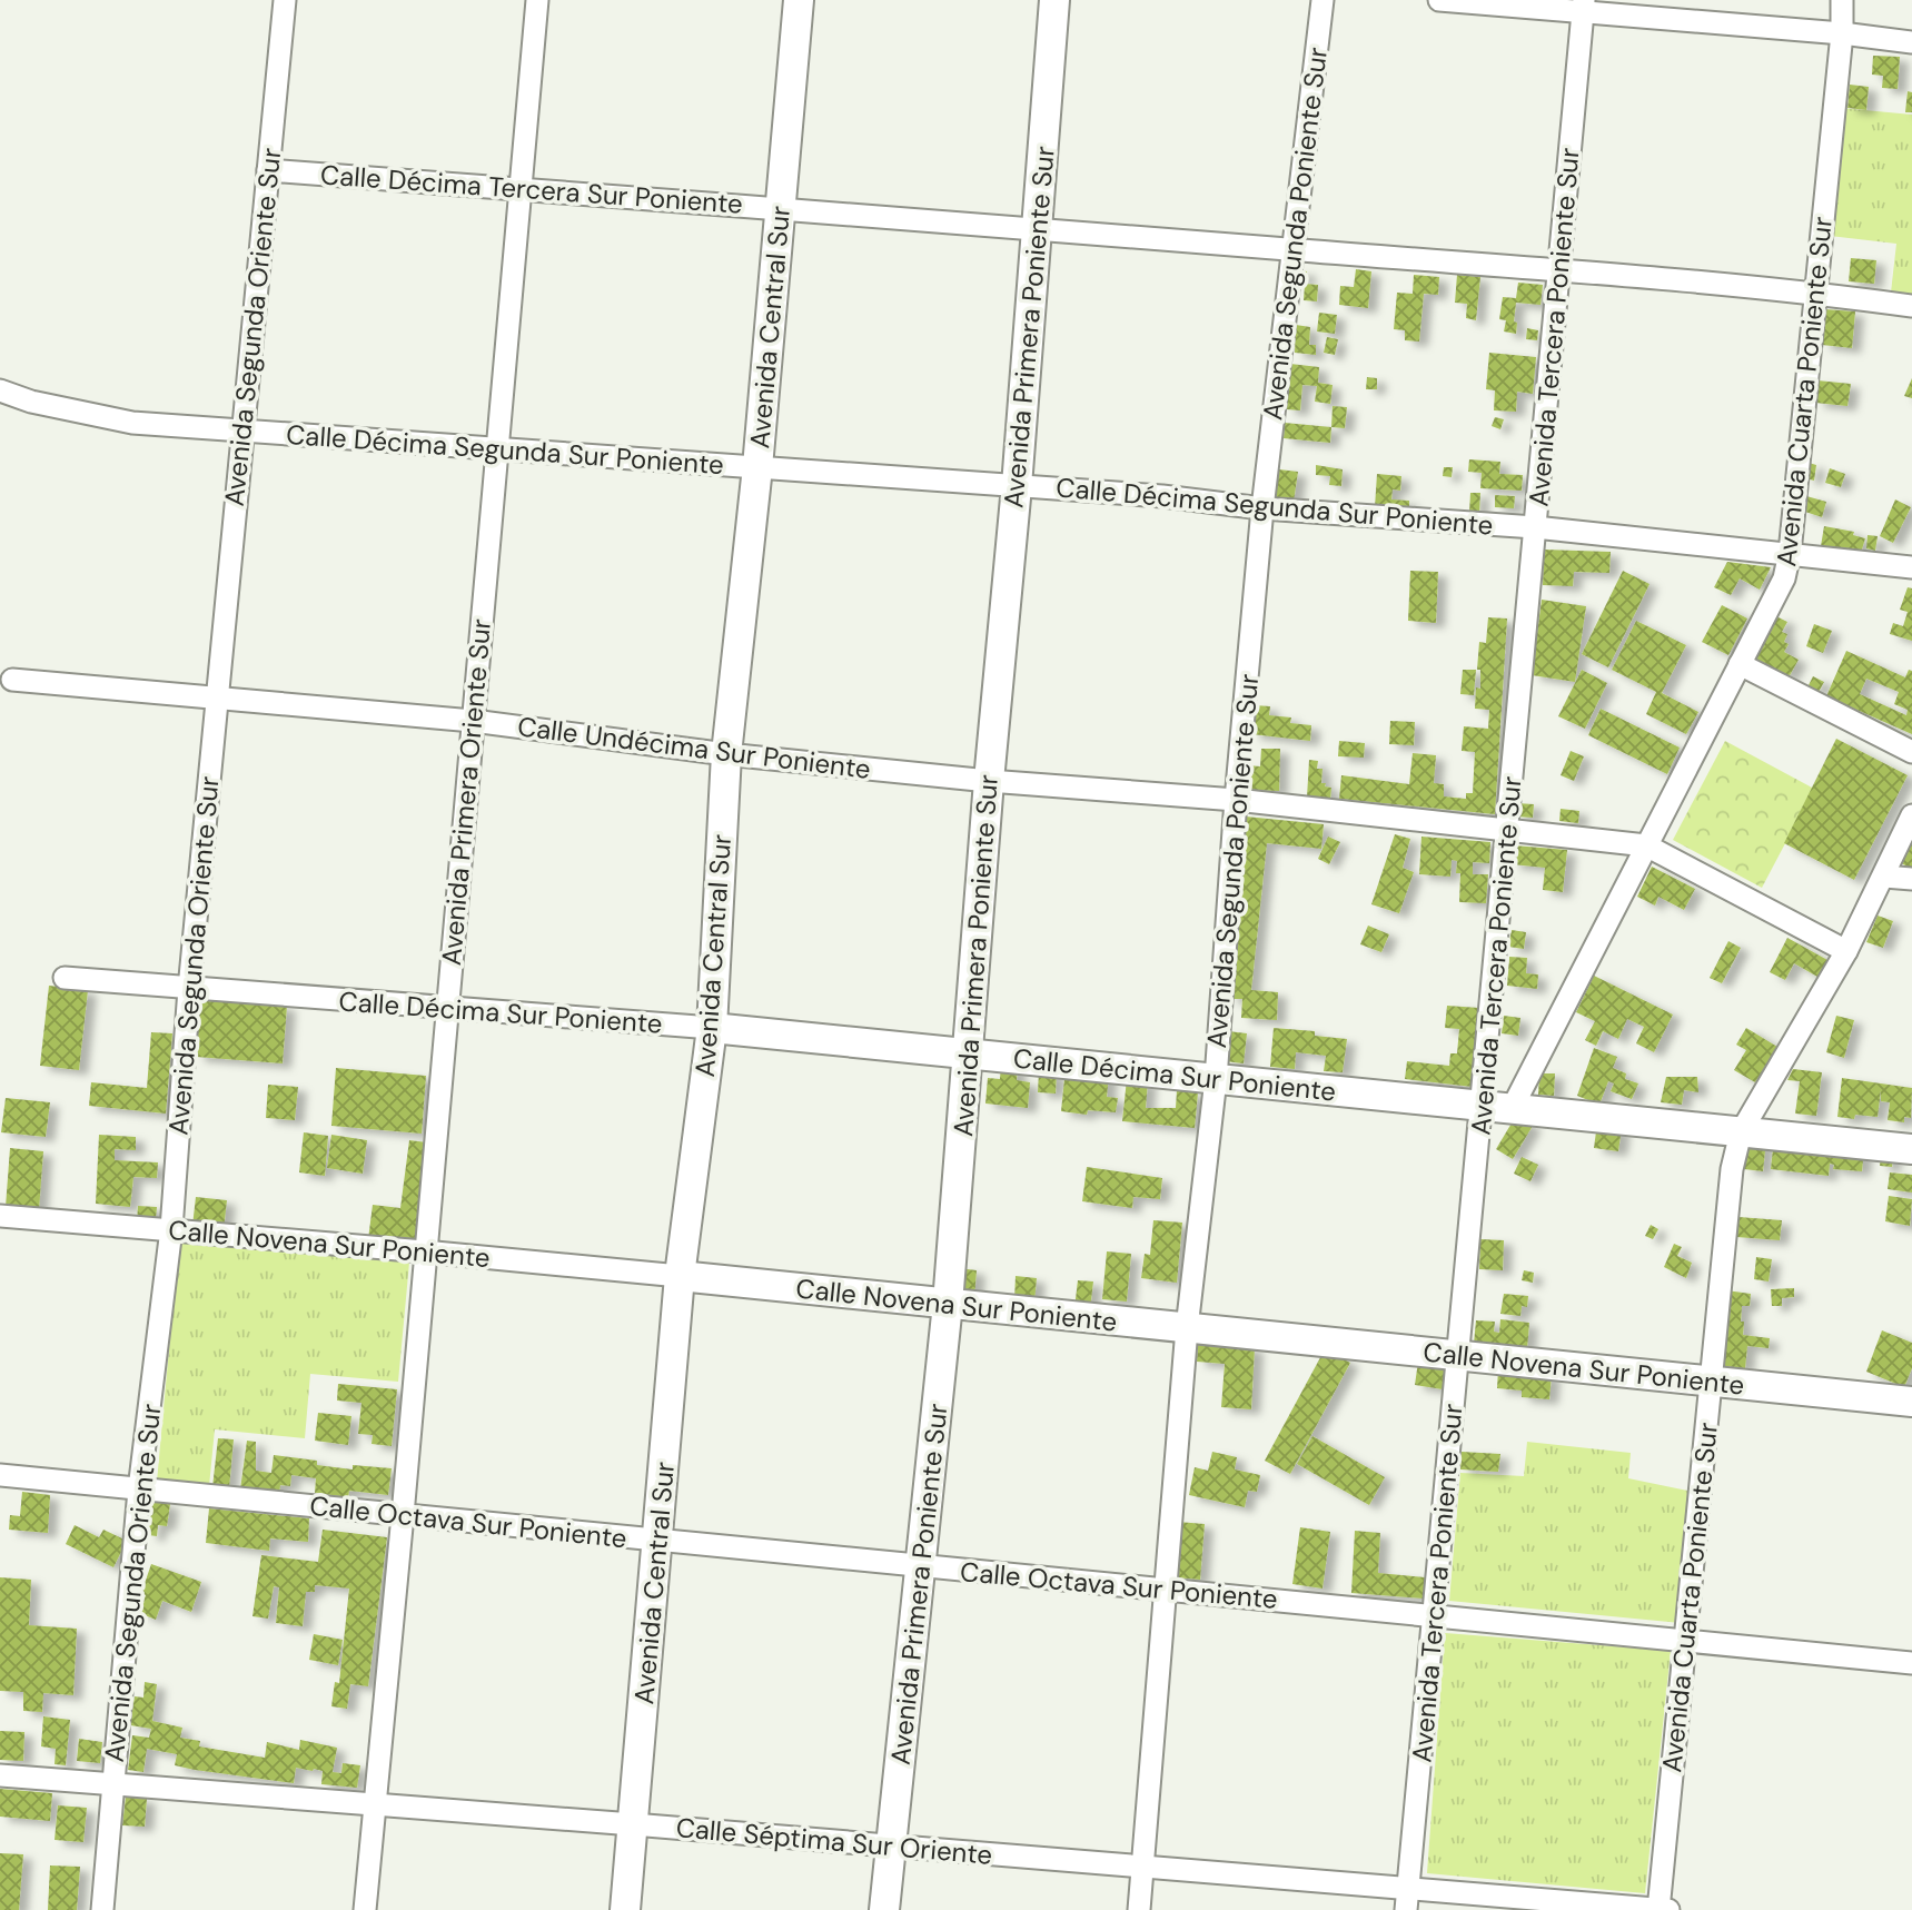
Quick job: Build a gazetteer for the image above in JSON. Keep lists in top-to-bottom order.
{
  "streets": {
    "street": [
      "Calle Décima Tercera Sur Poniente",
      "Avenida Segunda Poniente Sur",
      "Avenida Segunda Oriente Sur",
      "Avenida Central Sur",
      "Avenida Primera Poniente Sur",
      "Avenida Tercera Poniente Sur",
      "Avenida Cuarta Poniente Sur",
      "Calle Décima Segunda Sur Poniente",
      "Calle Undécima Sur Poniente",
      "Avenida Primera Oriente Sur",
      "Calle Décima Sur Poniente",
      "Calle Novena Sur Poniente",
      "Calle Octava Sur Poniente",
      "Calle Séptima Sur Oriente"
    ]
  },
  "crossings": [
    ["Calle Décima Tercera Sur Poniente", "Avenida Segunda Poniente Sur"],
    ["Calle Décima Tercera Sur Poniente", "Avenida Segunda Oriente Sur"],
    ["Calle Décima Tercera Sur Poniente", "Avenida Central Sur"],
    ["Calle Décima Tercera Sur Poniente", "Avenida Primera Poniente Sur"],
    ["Calle Décima Tercera Sur Poniente", "Avenida Tercera Poniente Sur"],
    ["Calle Décima Tercera Sur Poniente", "Avenida Cuarta Poniente Sur"],
    ["Calle Décima Tercera Sur Poniente", "Avenida Primera Oriente Sur"],
    ["Avenida Segunda Poniente Sur", "Calle Décima Segunda Sur Poniente"],
    ["Avenida Segunda Poniente Sur", "Calle Undécima Sur Poniente"],
    ["Avenida Segunda Poniente Sur", "Calle Décima Sur Poniente"],
    ["Avenida Segunda Poniente Sur", "Calle Novena Sur Poniente"],
    ["Avenida Segunda Poniente Sur", "Calle Octava Sur Poniente"],
    ["Avenida Segunda Poniente Sur", "Calle Séptima Sur Oriente"],
    ["Avenida Segunda Oriente Sur", "Calle Décima Segunda Sur Poniente"],
    ["Avenida Segunda Oriente Sur", "Calle Undécima Sur Poniente"],
    ["Avenida Segunda Oriente Sur", "Calle Décima Sur Poniente"],
    ["Avenida Segunda Oriente Sur", "Calle Novena Sur Poniente"],
    ["Avenida Segunda Oriente Sur", "Calle Octava Sur Poniente"],
    ["Avenida Segunda Oriente Sur", "Calle Séptima Sur Oriente"],
    ["Avenida Central Sur", "Calle Décima Segunda Sur Poniente"],
    ["Avenida Central Sur", "Calle Undécima Sur Poniente"],
    ["Avenida Central Sur", "Calle Décima Sur Poniente"],
    ["Avenida Central Sur", "Calle Novena Sur Poniente"],
    ["Avenida Central Sur", "Calle Octava Sur Poniente"],
    ["Avenida Central Sur", "Calle Séptima Sur Oriente"],
    ["Avenida Primera Poniente Sur", "Calle Décima Segunda Sur Poniente"],
    ["Avenida Primera Poniente Sur", "Calle Undécima Sur Poniente"],
    ["Avenida Primera Poniente Sur", "Calle Décima Sur Poniente"],
    ["Avenida Primera Poniente Sur", "Calle Novena Sur Poniente"],
    ["Avenida Primera Poniente Sur", "Calle Octava Sur Poniente"],
    ["Avenida Primera Poniente Sur", "Calle Séptima Sur Oriente"],
    ["Avenida Tercera Poniente Sur", "Calle Décima Segunda Sur Poniente"],
    ["Avenida Tercera Poniente Sur", "Calle Undécima Sur Poniente"],
    ["Avenida Tercera Poniente Sur", "Calle Décima Sur Poniente"],
    ["Avenida Tercera Poniente Sur", "Calle Novena Sur Poniente"],
    ["Avenida Tercera Poniente Sur", "Calle Octava Sur Poniente"],
    ["Avenida Tercera Poniente Sur", "Calle Séptima Sur Oriente"],
    ["Avenida Cuarta Poniente Sur", "Calle Décima Segunda Sur Poniente"],
    ["Avenida Cuarta Poniente Sur", "Calle Undécima Sur Poniente"],
    ["Avenida Cuarta Poniente Sur", "Calle Décima Sur Poniente"],
    ["Avenida Cuarta Poniente Sur", "Calle Novena Sur Poniente"],
    ["Avenida Cuarta Poniente Sur", "Calle Octava Sur Poniente"],
    ["Avenida Cuarta Poniente Sur", "Calle Séptima Sur Oriente"],
    ["Calle Décima Segunda Sur Poniente", "Avenida Primera Oriente Sur"],
    ["Calle Undécima Sur Poniente", "Avenida Primera Oriente Sur"],
    ["Avenida Primera Oriente Sur", "Calle Décima Sur Poniente"],
    ["Avenida Primera Oriente Sur", "Calle Novena Sur Poniente"],
    ["Avenida Primera Oriente Sur", "Calle Octava Sur Poniente"],
    ["Avenida Primera Oriente Sur", "Calle Séptima Sur Oriente"]
  ]
}
